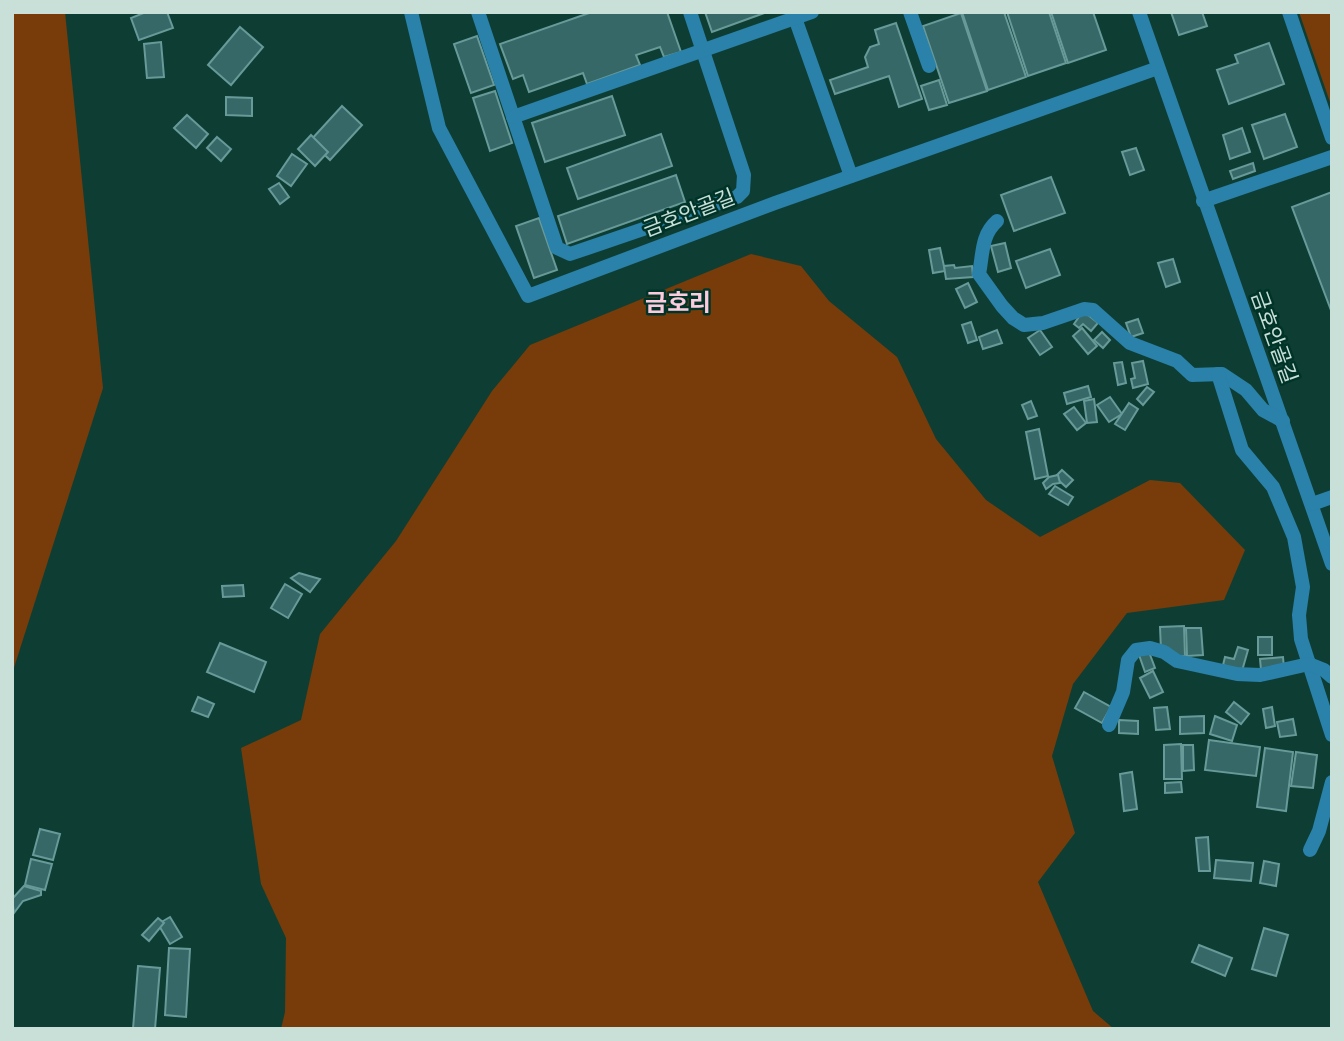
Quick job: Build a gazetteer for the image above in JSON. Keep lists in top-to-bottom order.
{
  "streets": {
    "street": ["금호안골길"]
  },
  "districts": ["금호리"]
}
